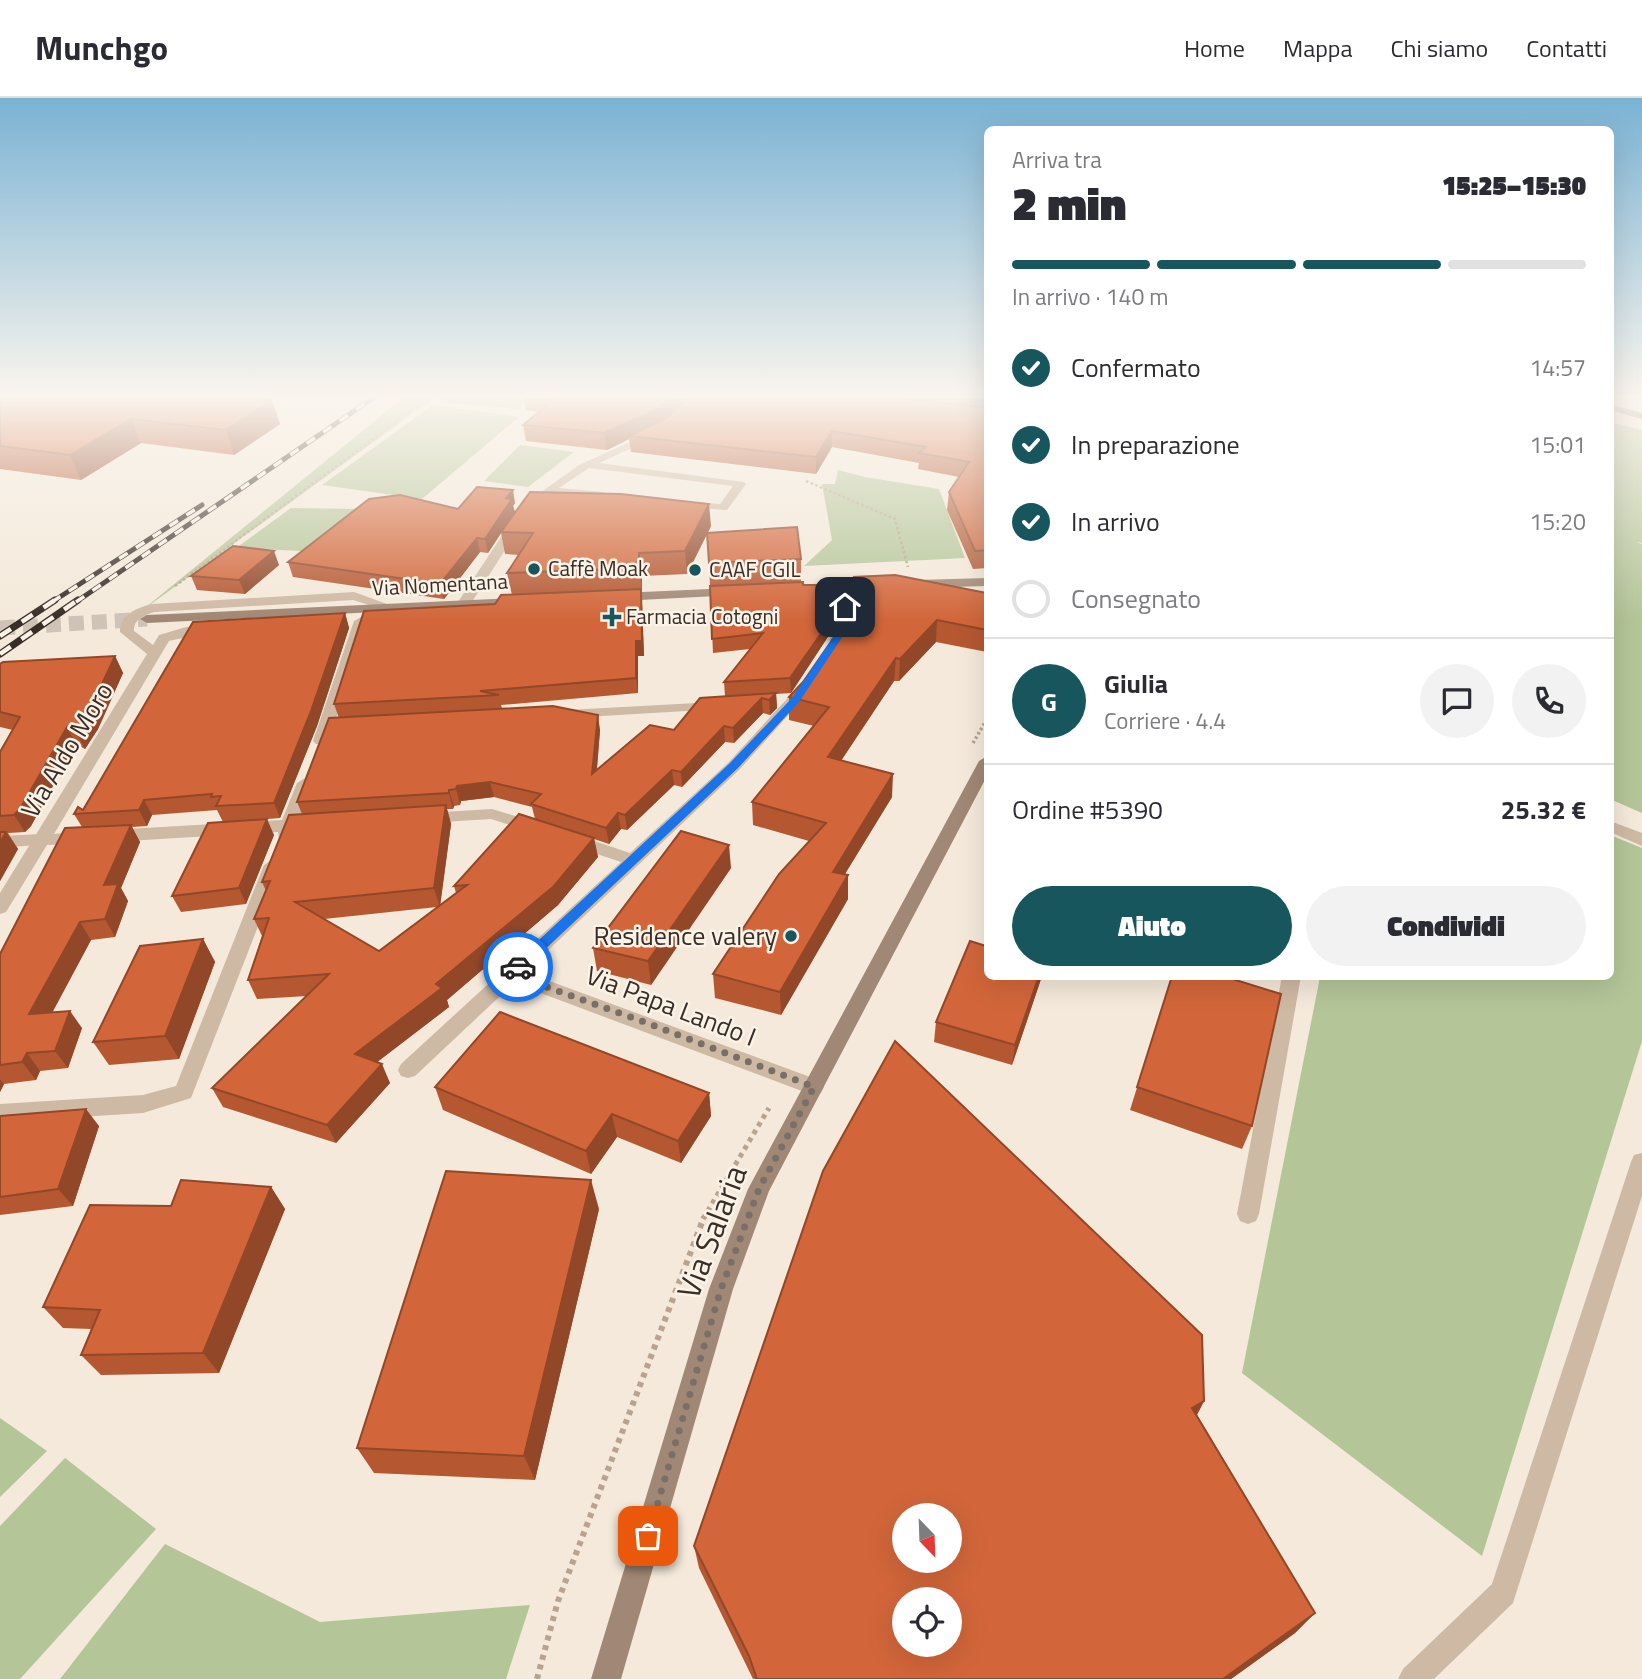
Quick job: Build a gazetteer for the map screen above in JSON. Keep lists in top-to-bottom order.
{
  "streets": {
    "main road": ["Via Nomentana", "Via Salaria"],
    "street": ["Via Aldo Moro", "Via Papa Lando I"]
  },
  "crossings": [
    ["Via Papa Lando I", "Via Salaria"]
  ],
  "places": {
    "other": ["Caffè Moak", "CAAF CGIL", "Residence valery"],
    "health": ["Farmacia Cotogni"]
  },
  "north": "bottom right",
  "page": {
    "header": "Munchgo",
    "nav": [
      "Home",
      "Mappa",
      "Chi siamo",
      "Contatti"
    ],
    "heading": ["2 min", "Arriva tra", "15:25–15:30"],
    "panel": [
      "Giulia",
      "Corriere · 4.4",
      "Ordine #5390",
      "25.32 €"
    ],
    "bar": "In arrivo · 140 m",
    "list": [
      ["Confermato", "14:57"],
      ["In preparazione", "15:01"],
      ["In arrivo", "15:20"],
      "Consegnato"
    ],
    "round": "G",
    "buttons": ["Aiuto", "Condividi"]
  }
}
